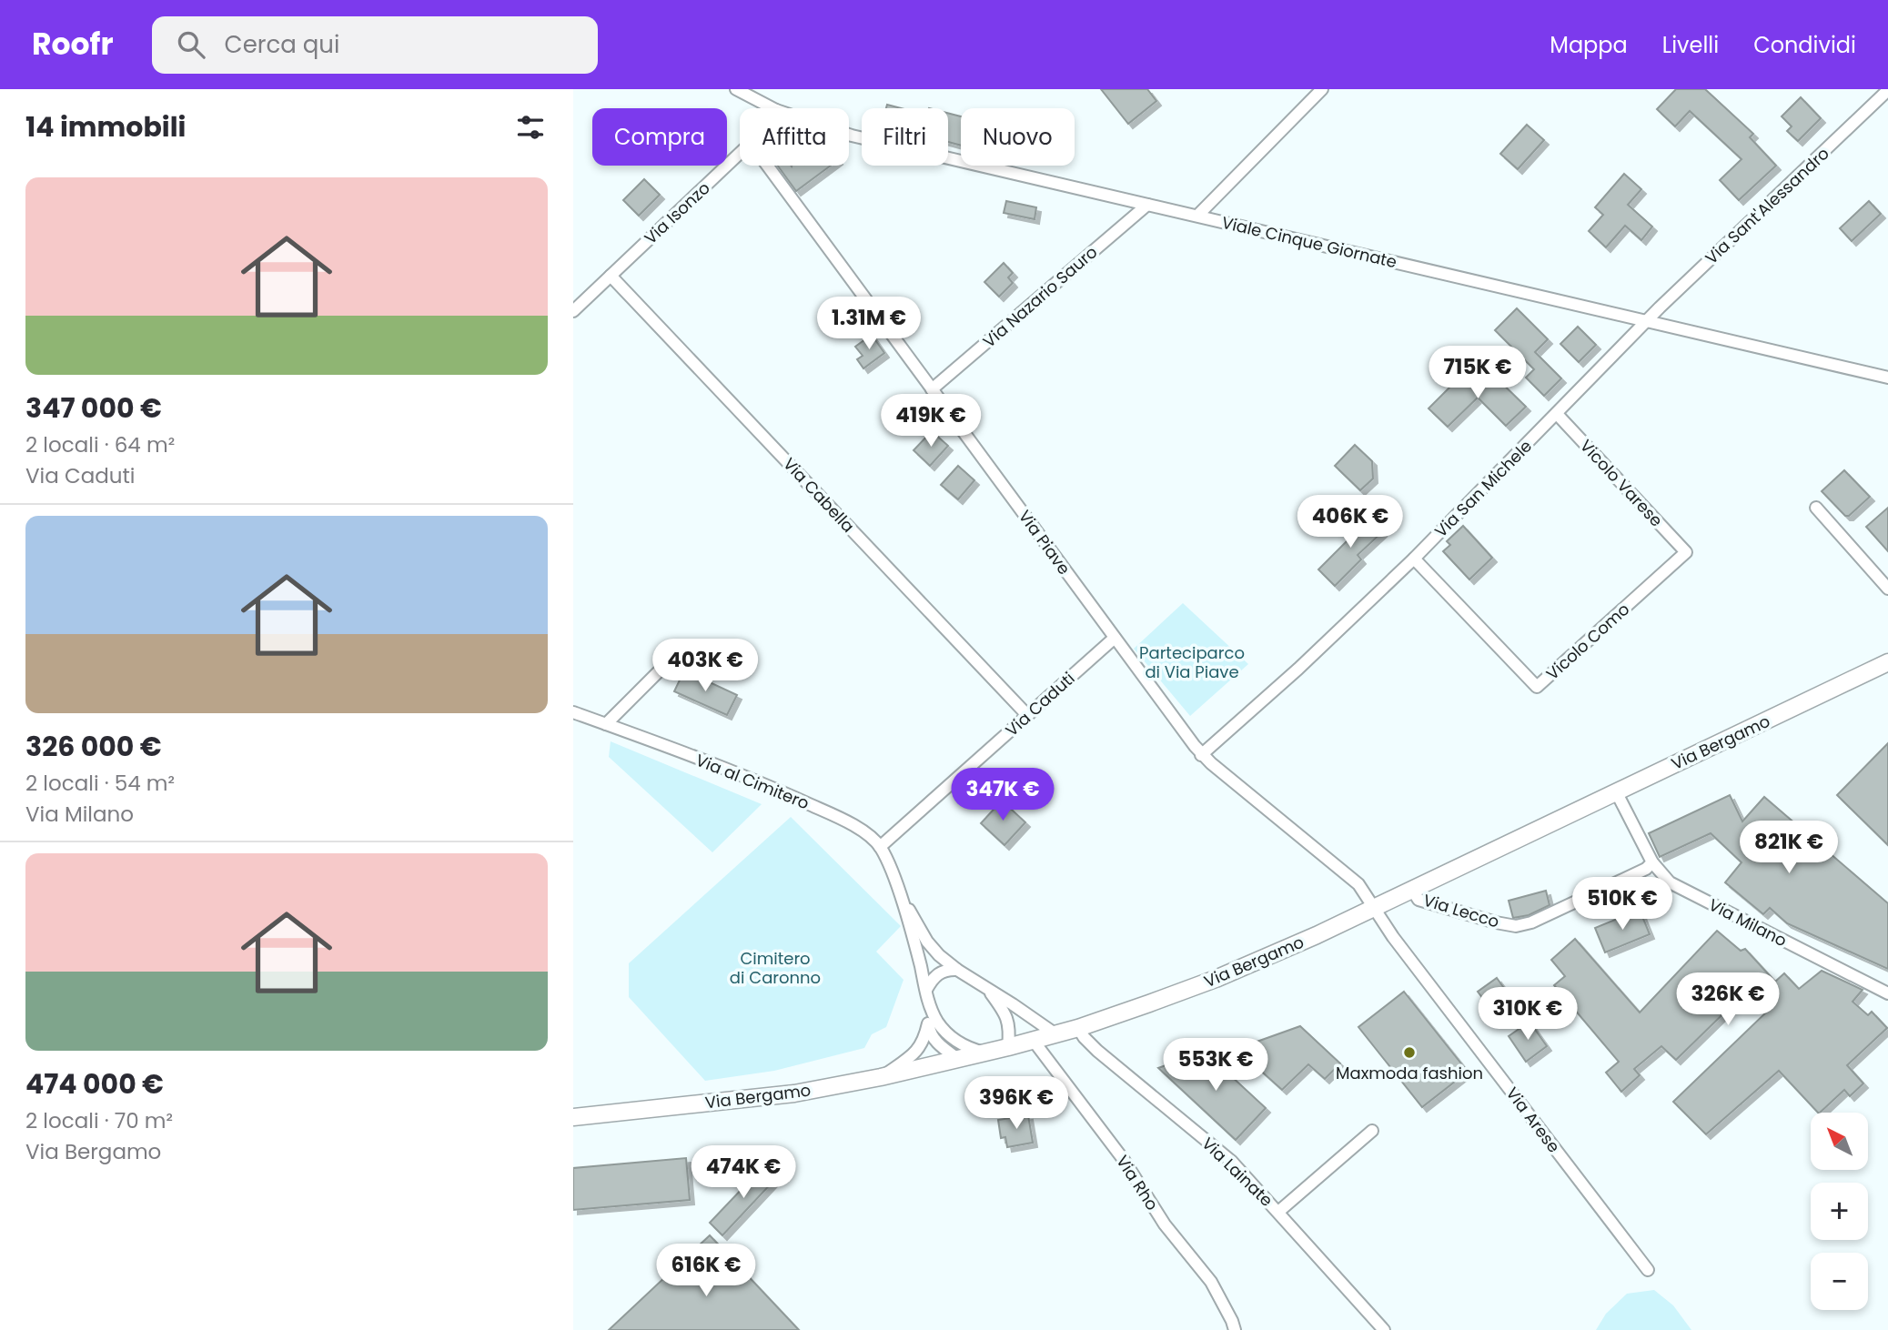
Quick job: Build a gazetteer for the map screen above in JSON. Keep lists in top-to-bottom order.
{
  "streets": {
    "main road": ["Via Bergamo"],
    "street": [
      "Via Sant'Alessandro",
      "Via Isonzo",
      "Viale Cinque Giornate",
      "Via Nazario Sauro",
      "Vicolo Varese",
      "Via San Michele",
      "Via Cabella",
      "Via Piave",
      "Vicolo Como",
      "Via Caduti",
      "Via al Cimitero",
      "Via Lecco",
      "Via Milano",
      "Via Arese",
      "Via Lainate",
      "Via Rho"
    ]
  },
  "crossings": [
    ["Via Sant'Alessandro", "Viale Cinque Giornate"],
    ["Via Sant'Alessandro", "Via San Michele"],
    ["Via Isonzo", "Via Cabella"],
    ["Viale Cinque Giornate", "Via Nazario Sauro"],
    ["Viale Cinque Giornate", "Via San Michele"],
    ["Via Nazario Sauro", "Via Piave"],
    ["Vicolo Varese", "Via San Michele"],
    ["Vicolo Varese", "Vicolo Como"],
    ["Via San Michele", "Via Piave"],
    ["Via San Michele", "Vicolo Como"],
    ["Via Cabella", "Via Caduti"],
    ["Via Piave", "Via Caduti"],
    ["Via Piave", "Via Bergamo"],
    ["Via Piave", "Via Arese"],
    ["Via Caduti", "Via al Cimitero"],
    ["Via Bergamo", "Via Lecco"],
    ["Via Bergamo", "Via Milano"],
    ["Via Bergamo", "Via Arese"],
    ["Via Bergamo", "Via Lainate"],
    ["Via Bergamo", "Via Rho"],
    ["Via Lecco", "Via Milano"]
  ],
  "parks": ["Parteciparco di Via Piave", "Cimitero di Caronno"],
  "places": ["Maxmoda fashion"],
  "north": "top left",
  "page": {
    "header": "Roofr",
    "search": "Cerca qui",
    "nav": ["Mappa", "Livelli", "Condividi"],
    "heading": "14 immobili",
    "chip": [
      "Compra",
      "Affitta",
      "Filtri",
      "Nuovo"
    ],
    "list": [
      {
        "name": "347 000 €",
        "note": "2 locali · 64 m² · Via Caduti"
      },
      {
        "name": "326 000 €",
        "note": "2 locali · 54 m² · Via Milano"
      },
      {
        "name": "474 000 €",
        "note": "2 locali · 70 m² · Via Bergamo"
      }
    ],
    "price": [
      "1.31M €",
      "715K €",
      "419K €",
      "406K €",
      "403K €",
      "347K €",
      "821K €",
      "510K €",
      "326K €",
      "310K €",
      "553K €",
      "396K €",
      "474K €",
      "616K €"
    ],
    "map_buttons": ["+", "−"]
  }
}
